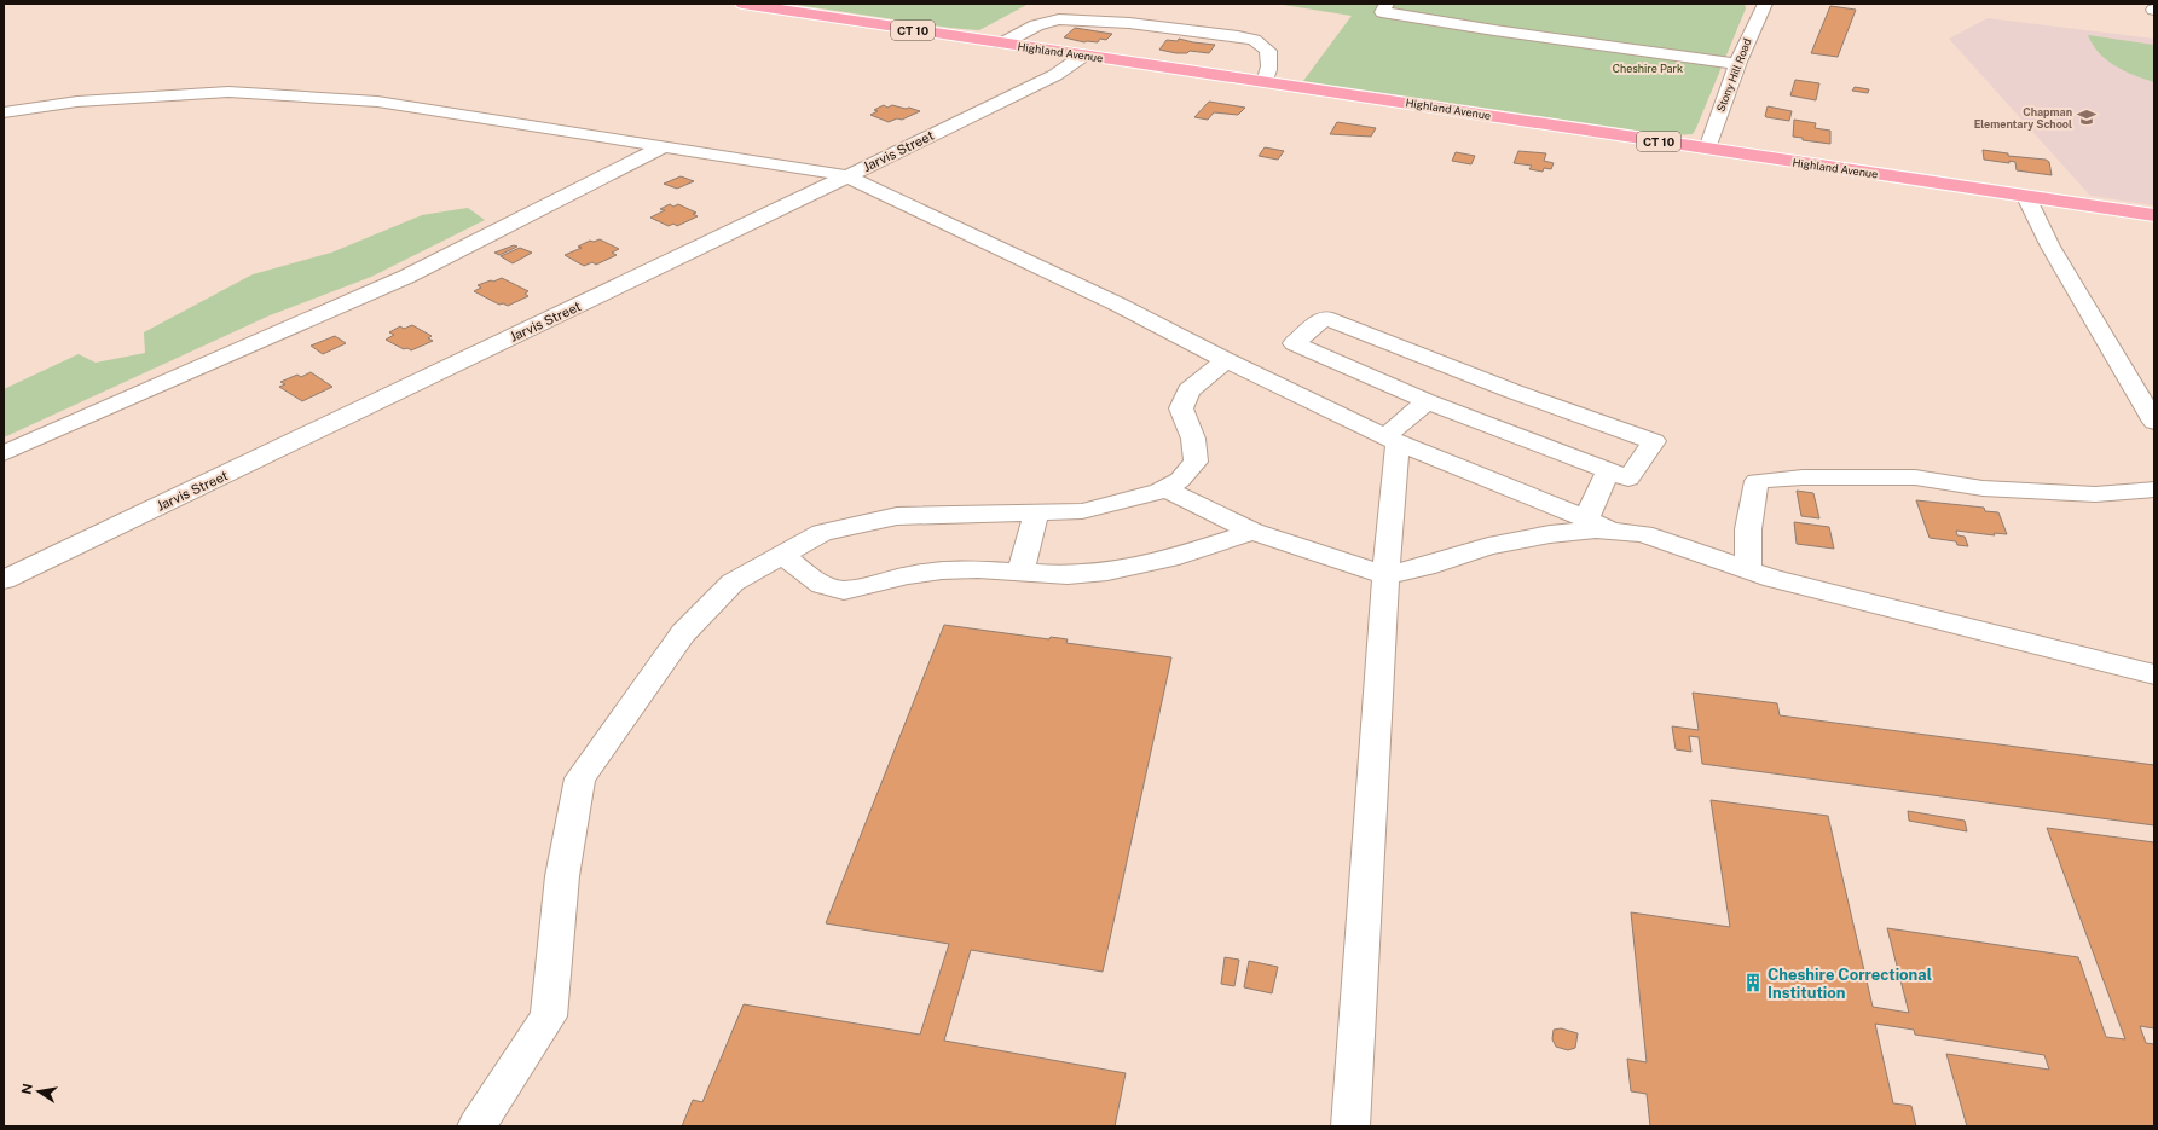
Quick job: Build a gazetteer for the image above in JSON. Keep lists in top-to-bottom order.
{
  "streets": {
    "highway": ["CT 10", "Highland Avenue"],
    "street": ["Stony Hill Road", "Jarvis Street"]
  },
  "crossings": [
    ["Highland Avenue", "Stony Hill Road"],
    ["Highland Avenue", "Jarvis Street"]
  ],
  "parks": ["Cheshire Park"],
  "places": {
    "school or university": ["Chapman Elementary School"],
    "building": ["Cheshire Correctional Institution"]
  },
  "north": "left"
}
